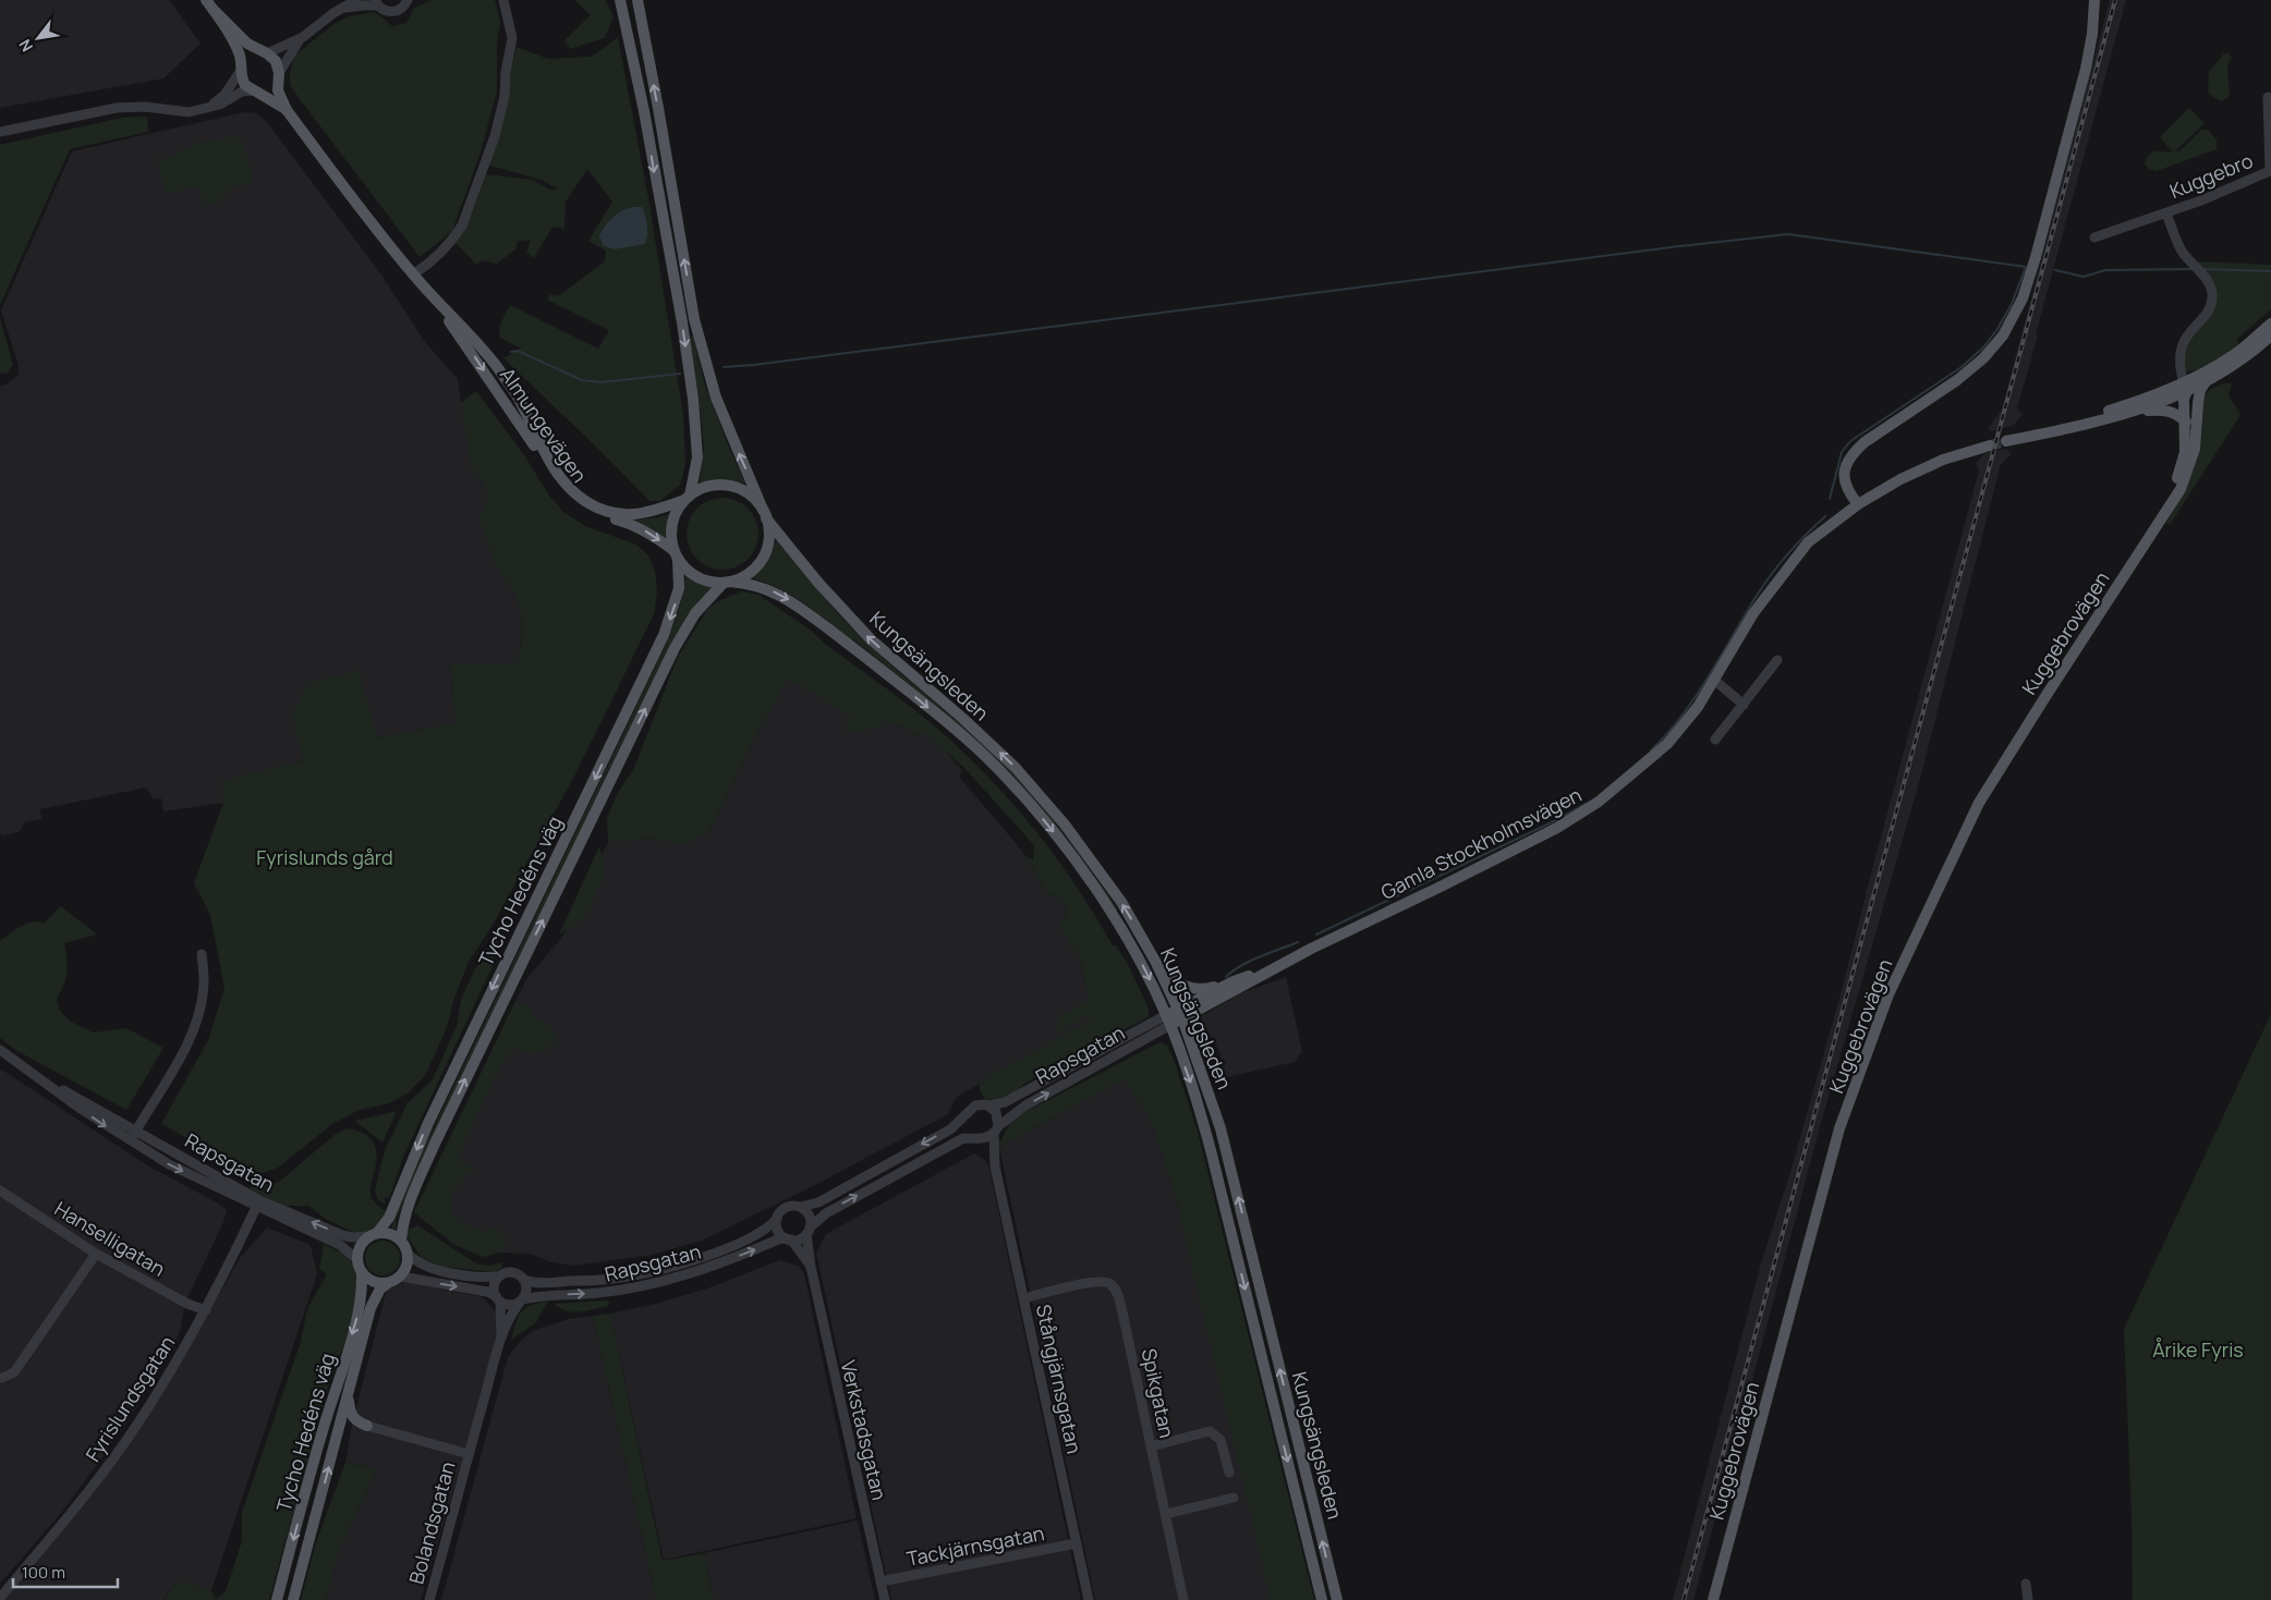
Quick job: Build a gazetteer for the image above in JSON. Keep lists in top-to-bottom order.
{
  "streets": {
    "main road": [
      "Almungevägen",
      "Kuggebrovägen",
      "Kungsängsleden",
      "Gamla Stockholmsvägen",
      "Tycho Hedéns väg",
      "Rapsgatan"
    ],
    "street": [
      "Kuggebro",
      "Hanselligatan",
      "Stångjärnsgatan",
      "Spikgatan",
      "Fyrislundsgatan",
      "Verkstadsgatan",
      "Bolandsgatan",
      "Tackjärnsgatan"
    ]
  },
  "crossings": [
    ["Kuggebro", "Kuggebrovägen"],
    ["Almungevägen", "Kungsängsleden"],
    ["Almungevägen", "Tycho Hedéns väg"],
    ["Kungsängsleden", "Gamla Stockholmsvägen"],
    ["Kungsängsleden", "Tycho Hedéns väg"],
    ["Kungsängsleden", "Rapsgatan"],
    ["Gamla Stockholmsvägen", "Rapsgatan"],
    ["Tycho Hedéns väg", "Rapsgatan"],
    ["Tycho Hedéns väg", "Bolandsgatan"],
    ["Rapsgatan", "Stångjärnsgatan"],
    ["Rapsgatan", "Fyrislundsgatan"],
    ["Rapsgatan", "Verkstadsgatan"],
    ["Rapsgatan", "Bolandsgatan"],
    ["Hanselligatan", "Fyrislundsgatan"],
    ["Stångjärnsgatan", "Spikgatan"],
    ["Stångjärnsgatan", "Tackjärnsgatan"],
    ["Verkstadsgatan", "Tackjärnsgatan"]
  ],
  "parks": ["Fyrislunds gård", "Årike Fyris"],
  "scale_bar": "100 m",
  "north": "bottom left"
}
